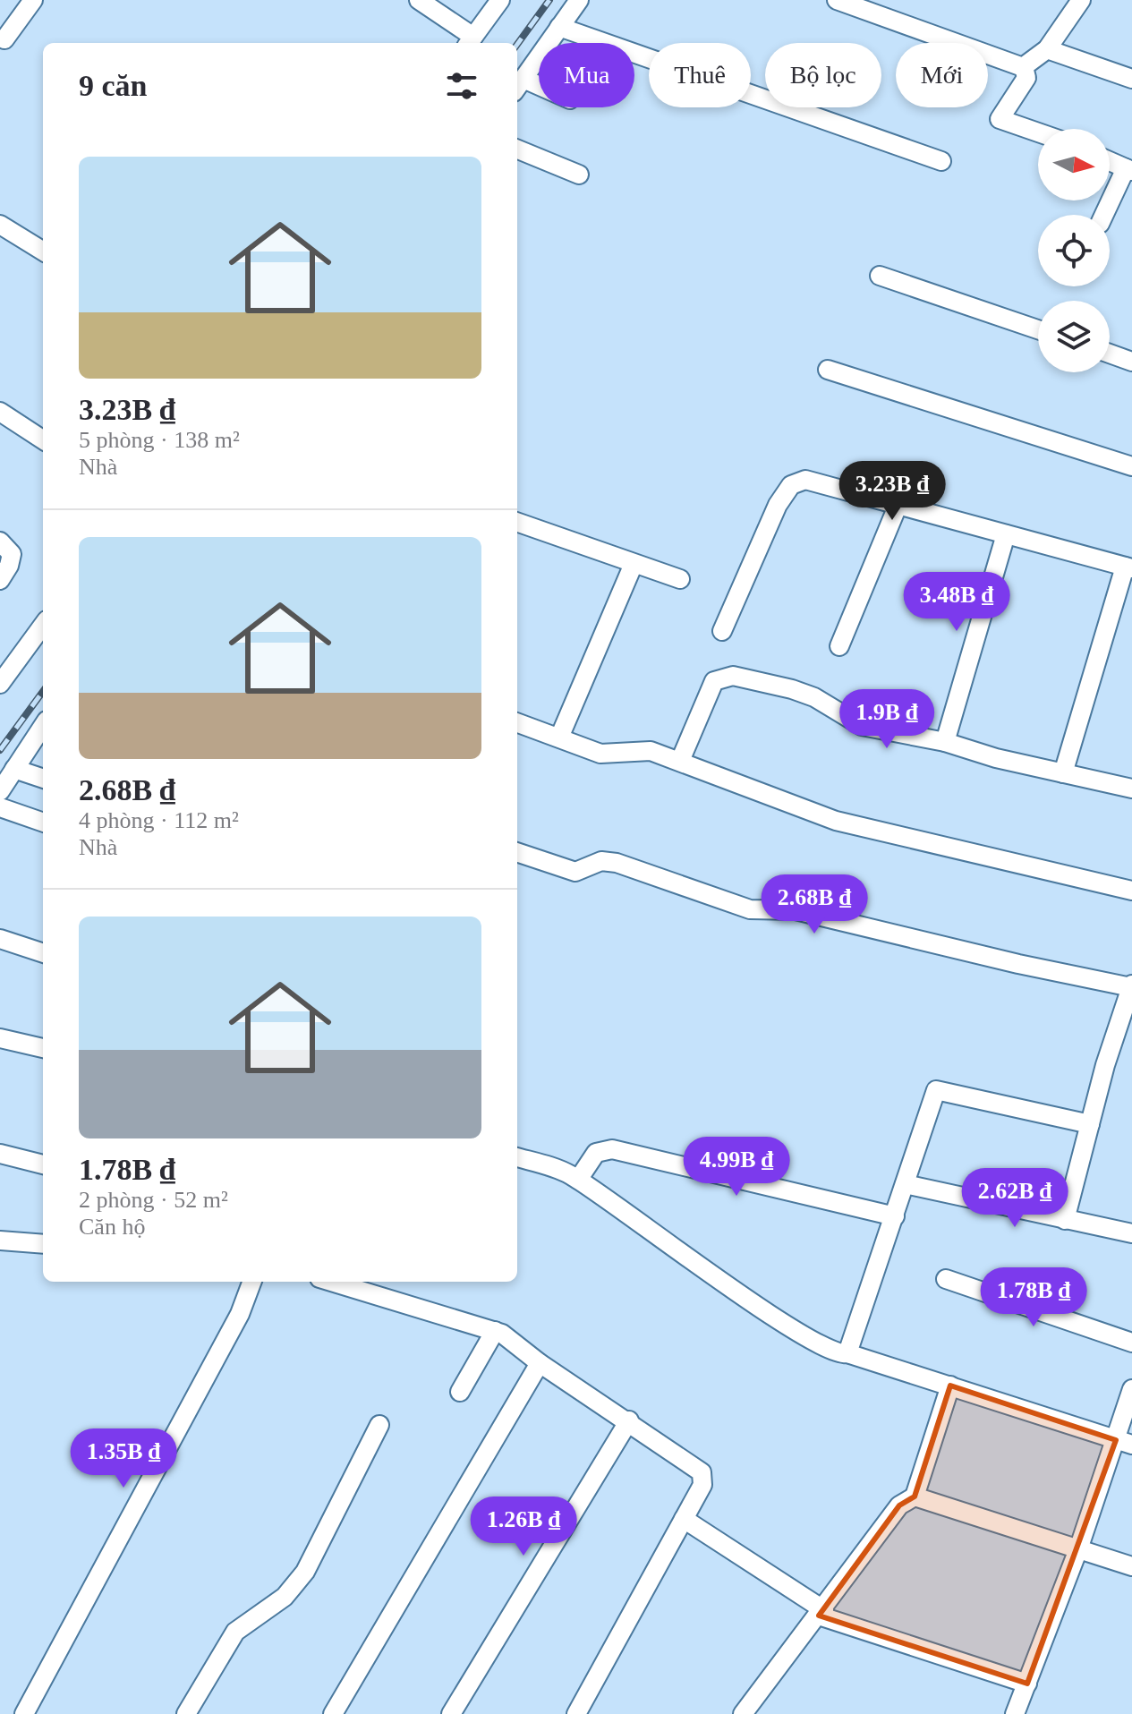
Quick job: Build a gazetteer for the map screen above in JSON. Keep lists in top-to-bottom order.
{
  "north": "right",
  "page": {
    "chip": [
      "Mua",
      "Thuê",
      "Bộ lọc",
      "Mới"
    ],
    "heading": "9 căn",
    "list": [
      {
        "name": "3.23B ₫",
        "note": "5 phòng · 138 m² · Nhà"
      },
      {
        "name": "2.68B ₫",
        "note": "4 phòng · 112 m² · Nhà"
      },
      {
        "name": "1.78B ₫",
        "note": "2 phòng · 52 m² · Căn hộ"
      }
    ],
    "price": [
      "3.23B ₫",
      "3.48B ₫",
      "1.9B ₫",
      "2.68B ₫",
      "4.99B ₫",
      "2.62B ₫",
      "1.78B ₫",
      "1.35B ₫",
      "1.26B ₫"
    ]
  }
}
